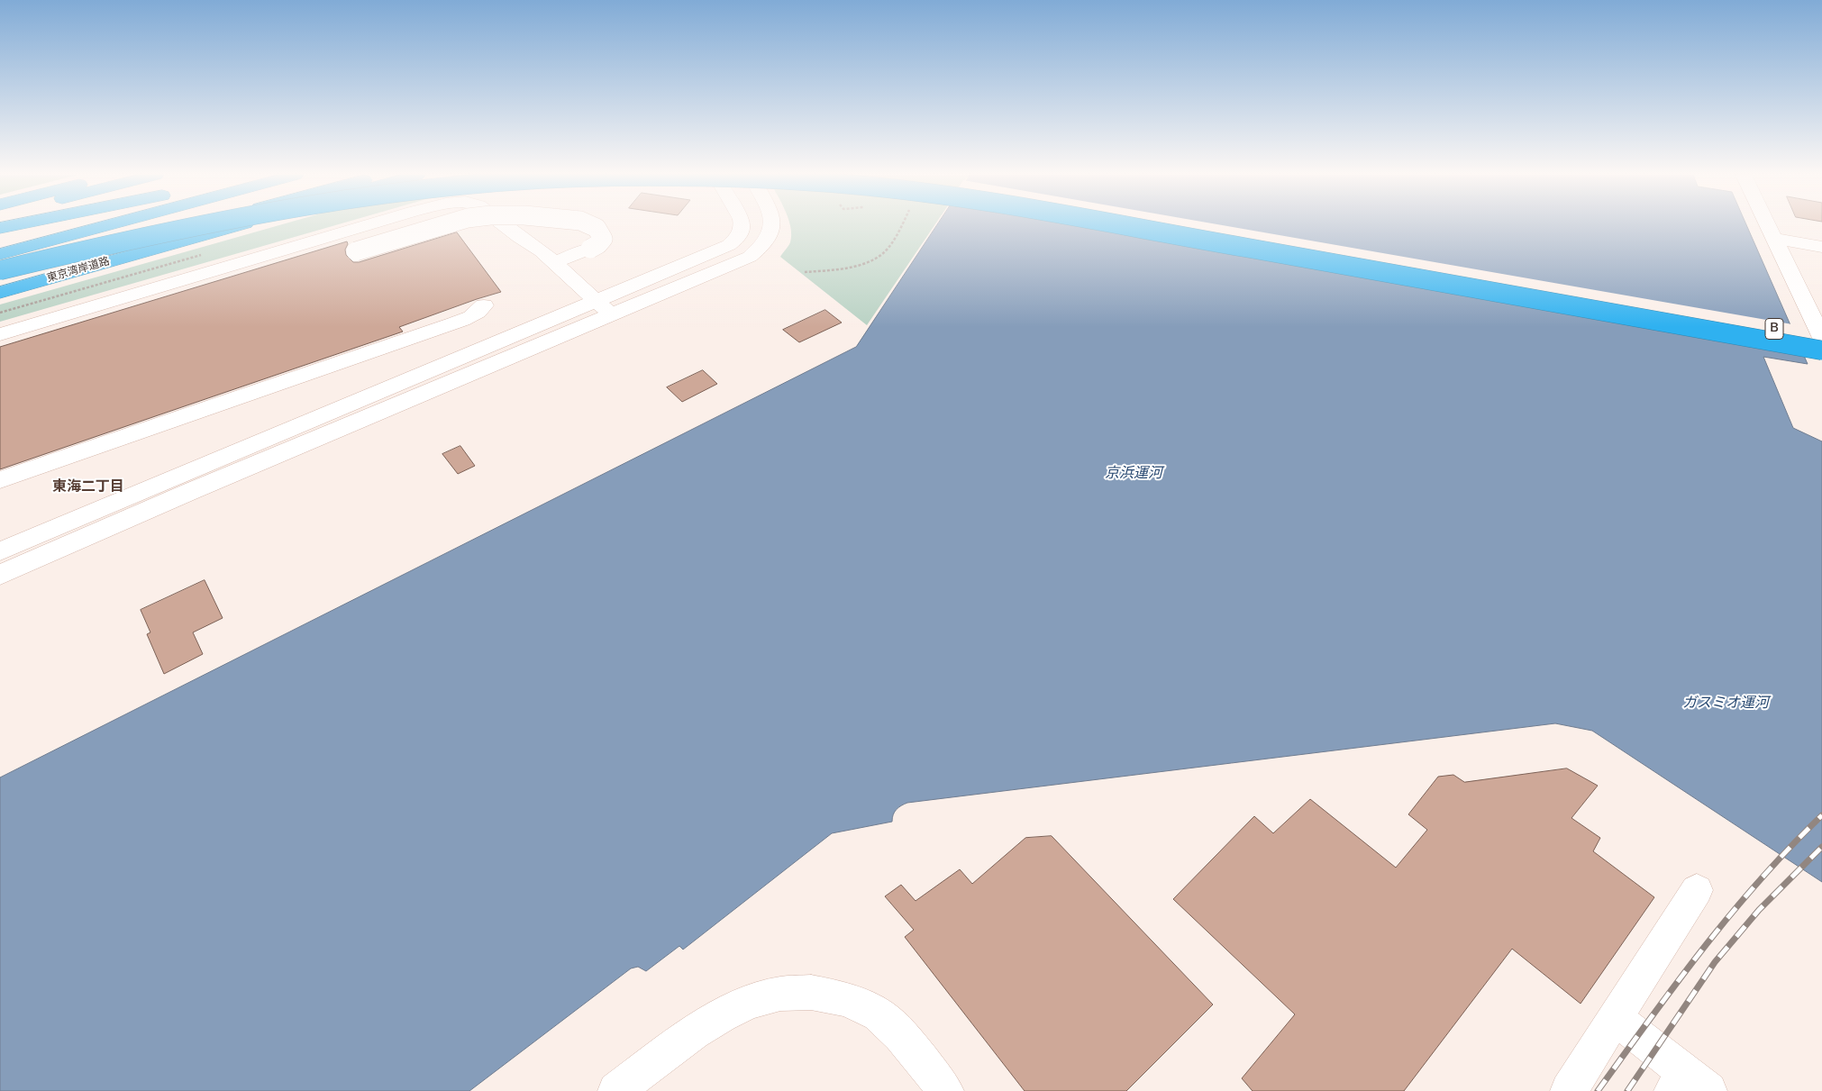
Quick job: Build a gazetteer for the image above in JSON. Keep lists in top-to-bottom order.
{
  "streets": {
    "highway": ["東京湾岸道路", "B"]
  },
  "districts": ["東海二丁目"],
  "water": ["京浜運河", "ガスミオ運河"]
}
